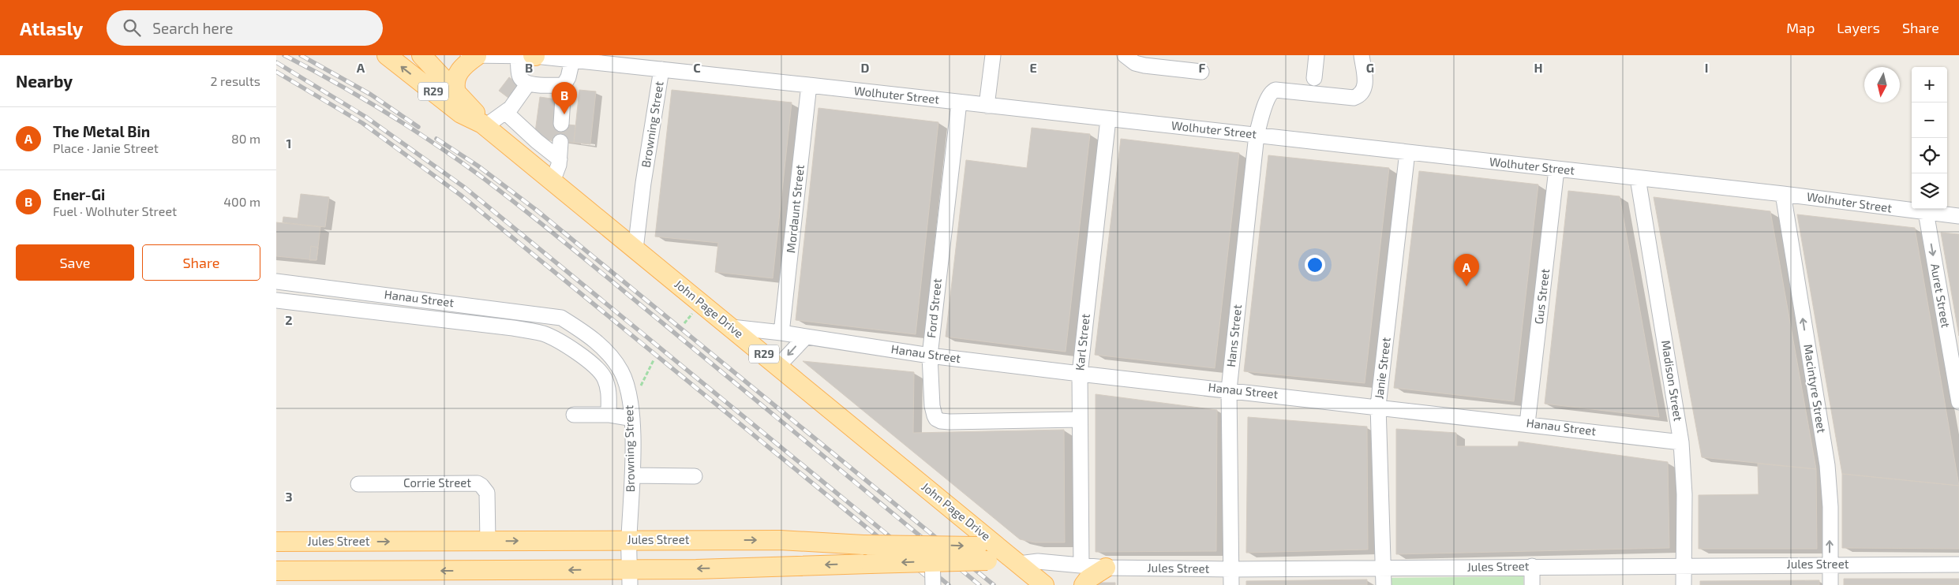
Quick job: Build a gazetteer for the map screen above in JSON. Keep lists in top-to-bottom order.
{
  "streets": {
    "main road": ["R29", "John Page Drive", "Jules Street"],
    "street": [
      "Wolhuter Street",
      "Browning Street",
      "Mordaunt Street",
      "Auret Street",
      "Gus Street",
      "Hanau Street",
      "Ford Street",
      "Hans Street",
      "Karl Street",
      "Janie Street",
      "Madison Street",
      "Macintyre Street",
      "Corrie Street"
    ]
  },
  "crossings": [
    ["Wolhuter Street", "Browning Street"],
    ["Wolhuter Street", "Mordaunt Street"],
    ["Wolhuter Street", "Auret Street"],
    ["Wolhuter Street", "Gus Street"],
    ["Wolhuter Street", "Ford Street"],
    ["Wolhuter Street", "Hans Street"],
    ["Wolhuter Street", "Karl Street"],
    ["Wolhuter Street", "Janie Street"],
    ["Wolhuter Street", "Madison Street"],
    ["Wolhuter Street", "Macintyre Street"],
    ["Browning Street", "Hanau Street"],
    ["Browning Street", "John Page Drive"],
    ["Browning Street", "Jules Street"],
    ["Mordaunt Street", "Hanau Street"],
    ["Gus Street", "Hanau Street"],
    ["Hanau Street", "Ford Street"],
    ["Hanau Street", "John Page Drive"],
    ["Hanau Street", "Hans Street"],
    ["Hanau Street", "Karl Street"],
    ["Hanau Street", "Janie Street"],
    ["Hanau Street", "Madison Street"],
    ["Ford Street", "Karl Street"],
    ["John Page Drive", "Jules Street"],
    ["Hans Street", "Jules Street"],
    ["Karl Street", "Jules Street"],
    ["Janie Street", "Jules Street"],
    ["Madison Street", "Jules Street"],
    ["Macintyre Street", "Jules Street"],
    ["Corrie Street", "Jules Street"]
  ],
  "one_way": ["Auret Street", "Macintyre Street"],
  "north": "bottom",
  "page": {
    "header": "Atlasly",
    "search": "Search here",
    "nav": ["Map", "Layers", "Share"],
    "heading": ["Nearby", "2 results"],
    "map_buttons": ["+", "−"],
    "pins": ["B", "A"],
    "list": [
      {
        "mark": "A",
        "name": "The Metal Bin",
        "note": "Place · Janie Street",
        "value": "80 m"
      },
      {
        "mark": "B",
        "name": "Ener-Gi",
        "note": "Fuel · Wolhuter Street",
        "value": "400 m"
      }
    ],
    "buttons": ["Save", "Share"]
  },
  "grid": {
    "columns": [
      "A",
      "B",
      "C",
      "D",
      "E",
      "F",
      "G",
      "H",
      "I"
    ],
    "rows": ["1", "2", "3"]
  }
}
